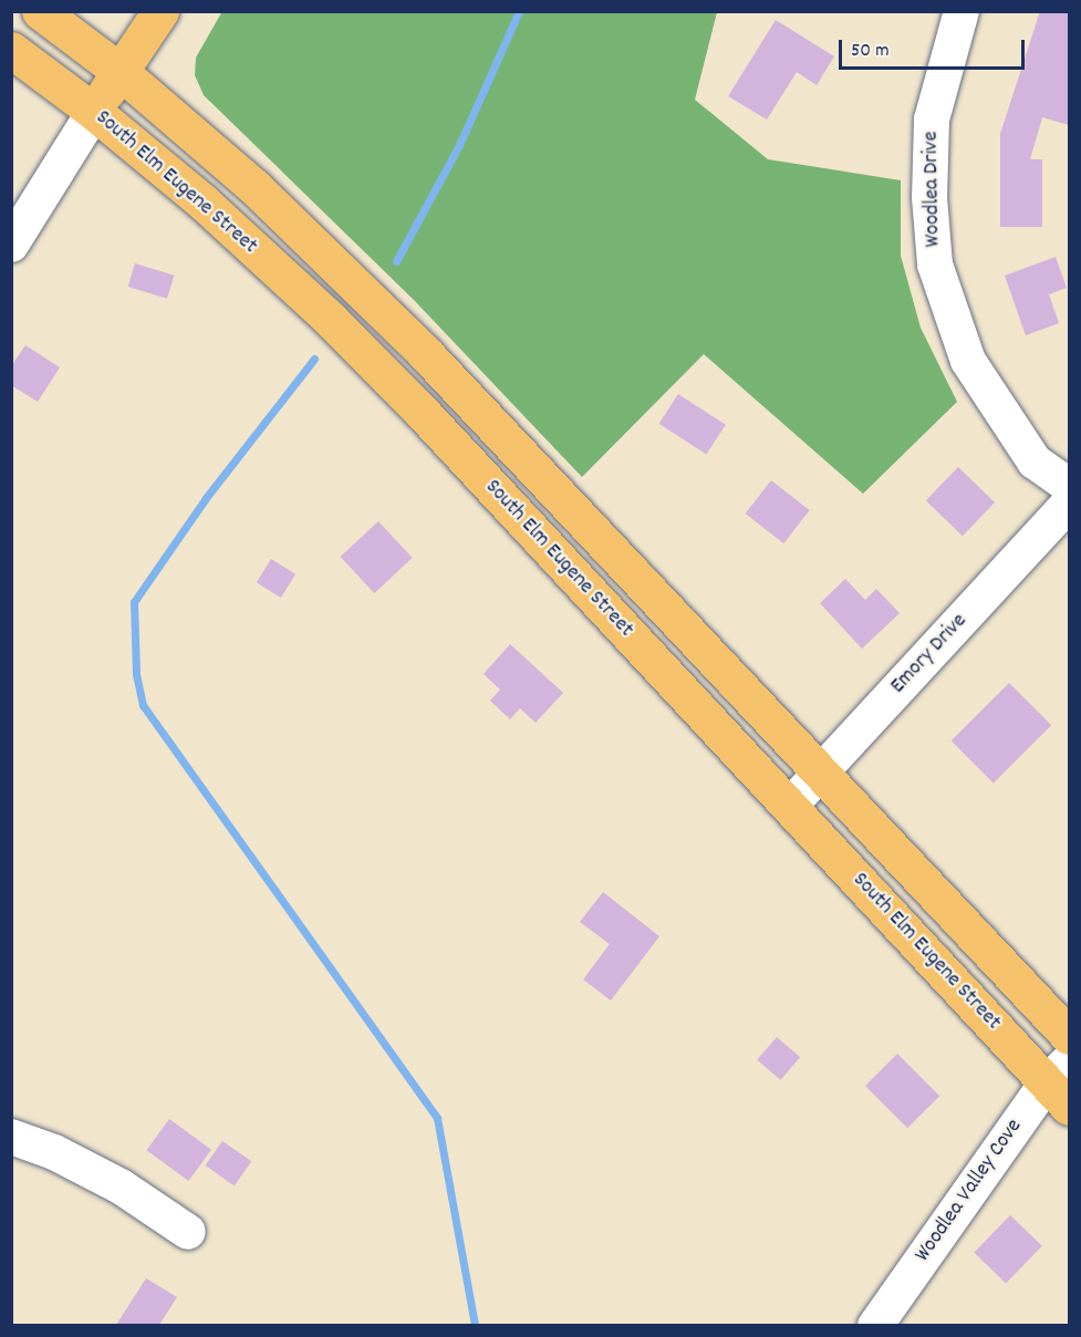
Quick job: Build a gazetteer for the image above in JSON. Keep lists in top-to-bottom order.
{
  "streets": {
    "main road": ["South Elm Eugene Street"],
    "street": ["Woodlea Drive", "Emory Drive", "Woodlea Valley Cove"]
  },
  "crossings": [
    ["South Elm Eugene Street", "Emory Drive"],
    ["South Elm Eugene Street", "Woodlea Valley Cove"]
  ],
  "scale_bar": "50 m"
}
